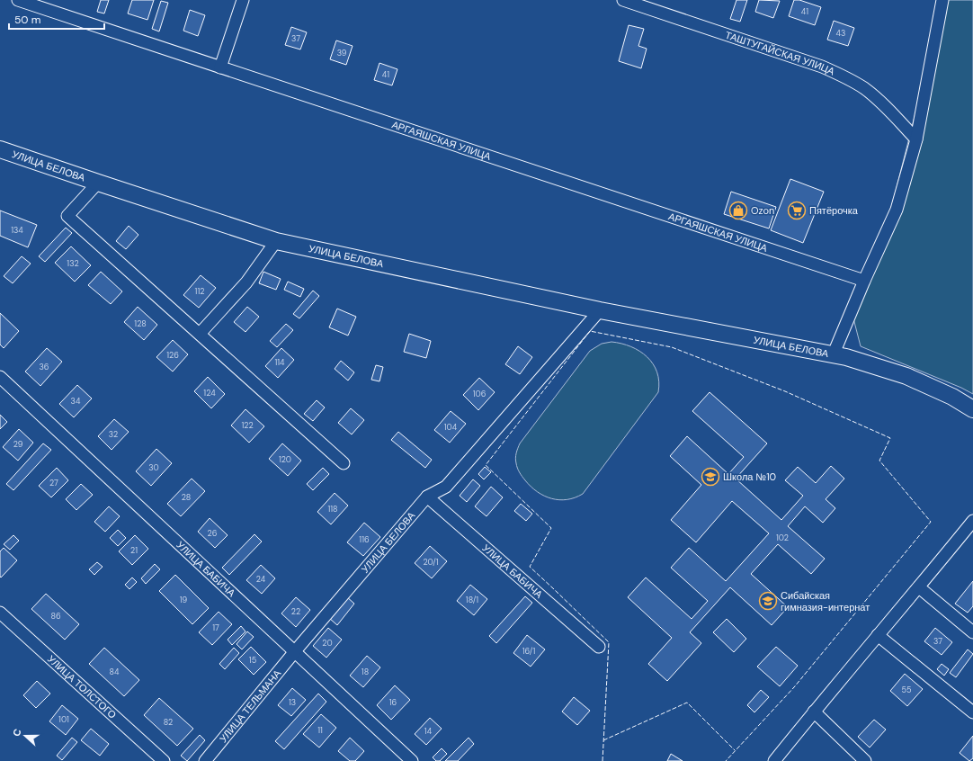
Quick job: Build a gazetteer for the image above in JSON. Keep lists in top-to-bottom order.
{
  "streets": {
    "main road": ["УЛИЦА БЕЛОВА"],
    "street": [
      "ТАШТУГАЙСКАЯ УЛИЦА",
      "АРГАЯШСКАЯ УЛИЦА",
      "УЛИЦА БАБИЧА",
      "УЛИЦА ТОЛСТОГО",
      "УЛИЦА ТЕЛЬМАНА"
    ]
  },
  "crossings": [
    ["УЛИЦА БЕЛОВА", "УЛИЦА БАБИЧА"],
    ["УЛИЦА БЕЛОВА", "УЛИЦА ТЕЛЬМАНА"],
    ["УЛИЦА БАБИЧА", "УЛИЦА ТЕЛЬМАНА"]
  ],
  "places": {
    "shop": ["Ozon"],
    "supermarket": ["Пятёрочка"],
    "school or university": ["Школа №10", "Сибайская гимназия-интернат"]
  },
  "house_numbers": [
    "41",
    "43",
    "37",
    "39",
    "41",
    "134",
    "132",
    "112",
    "128",
    "126",
    "114",
    "36",
    "124",
    "106",
    "34",
    "122",
    "104",
    "32",
    "29",
    "120",
    "30",
    "27",
    "28",
    "118",
    "26",
    "102",
    "116",
    "21",
    "20/1",
    "24",
    "19",
    "18/1",
    "22",
    "86",
    "17",
    "37",
    "20",
    "16/1",
    "15",
    "84",
    "18",
    "55",
    "13",
    "16",
    "101",
    "82",
    "11",
    "14"
  ],
  "scale_bar": "50 m",
  "north": "left"
}
